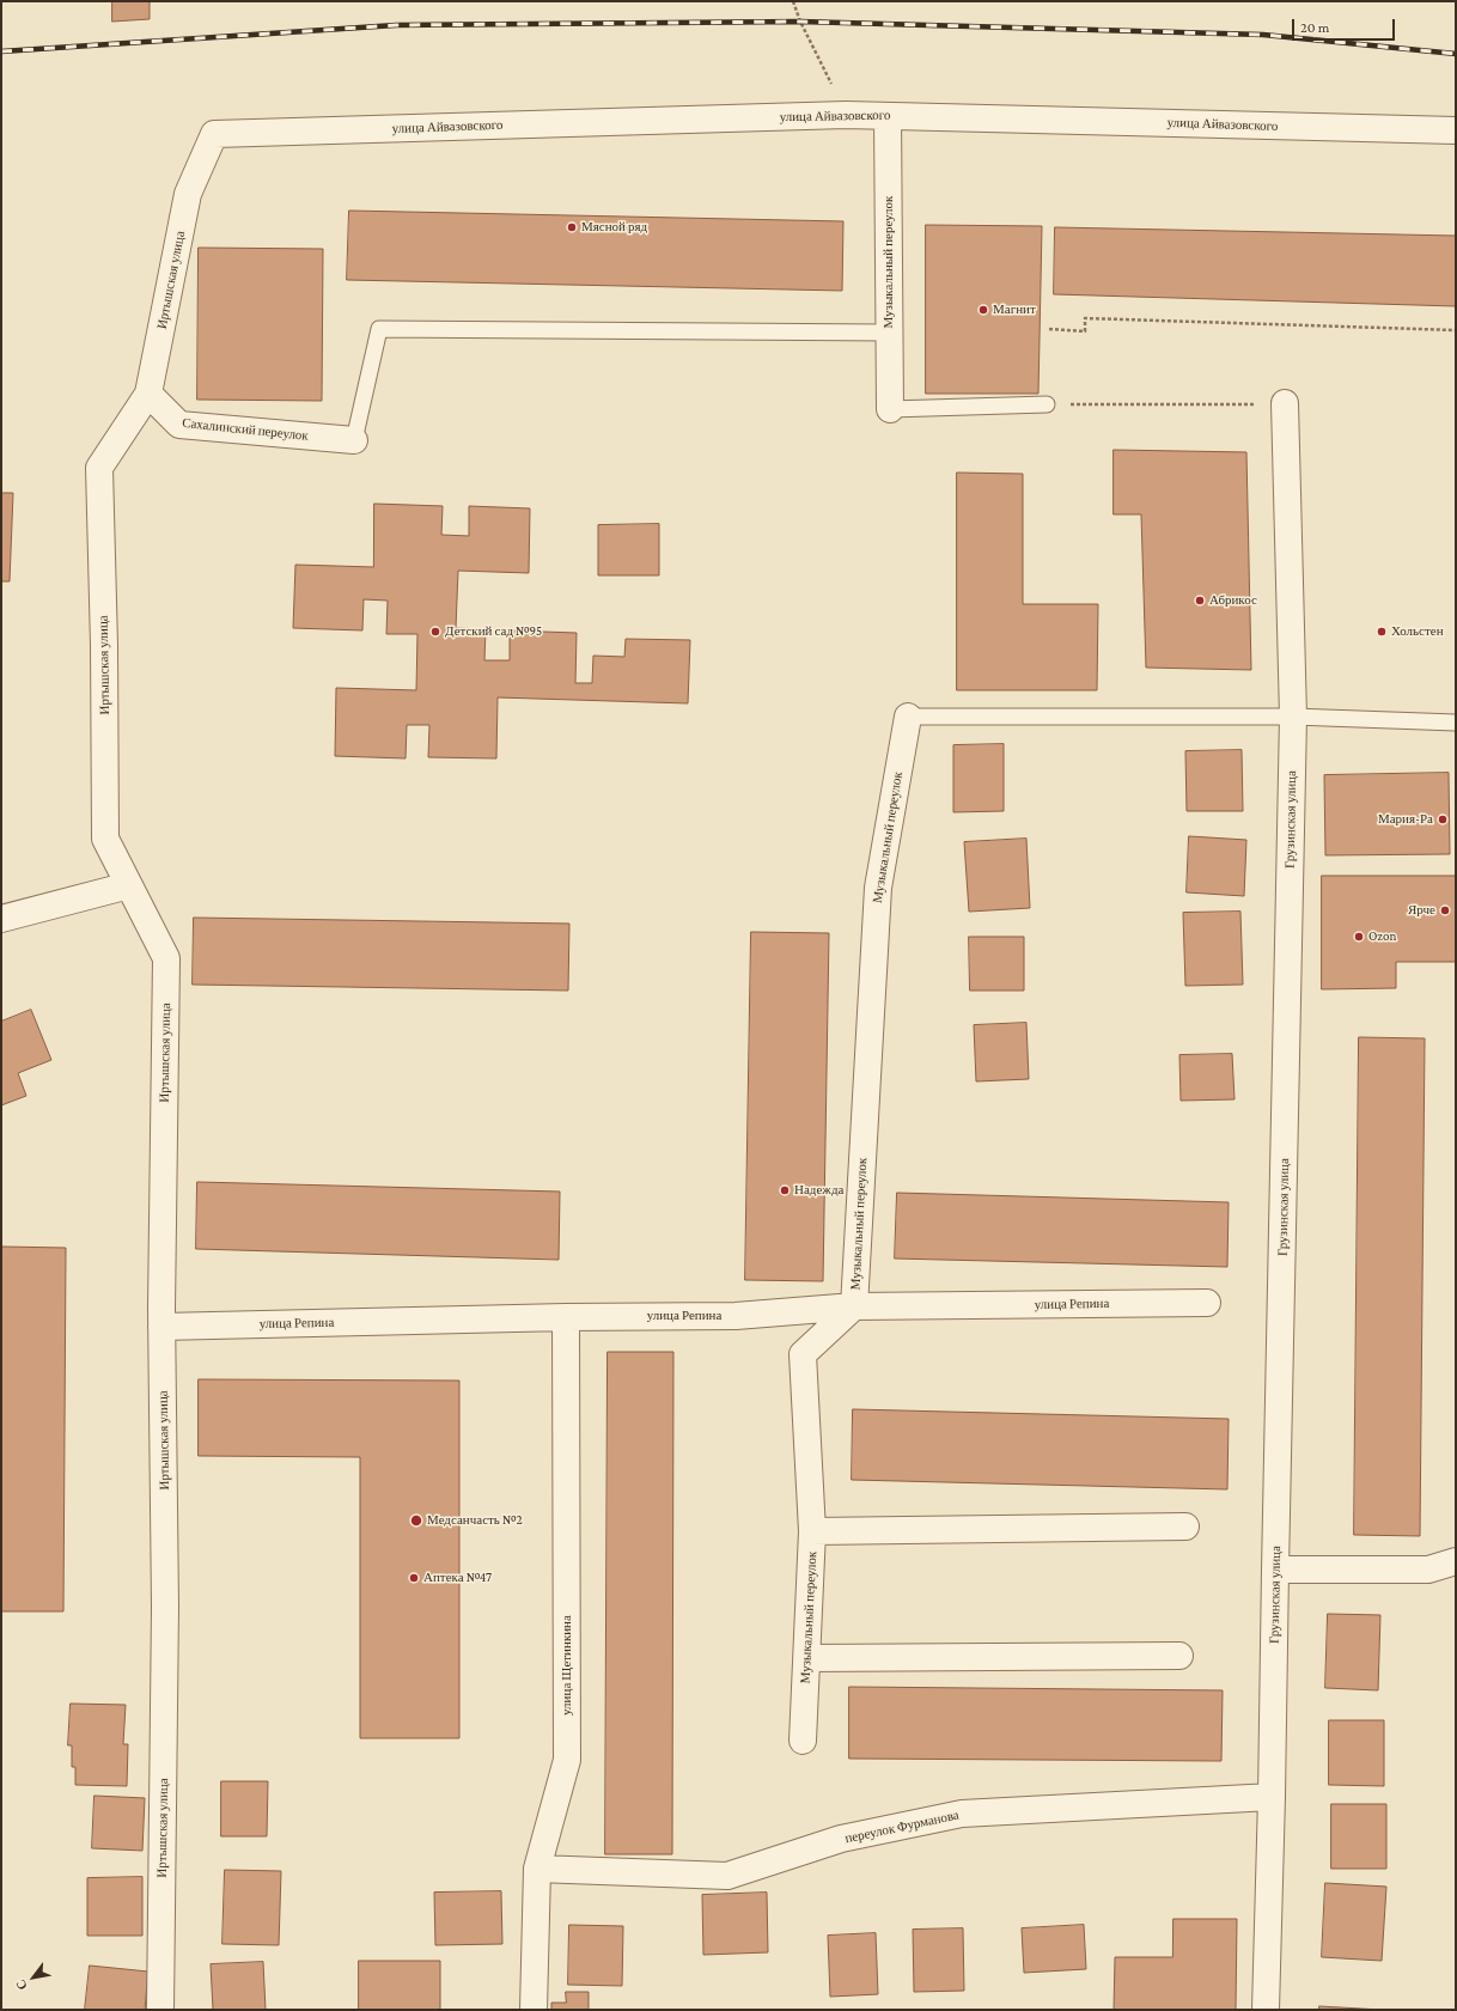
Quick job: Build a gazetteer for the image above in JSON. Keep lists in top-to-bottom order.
{
  "streets": {
    "street": [
      "улица Айвазовского",
      "Музыкальный переулок",
      "Иртышская улица",
      "Сахалинский переулок",
      "Грузинская улица",
      "улица Репина",
      "улица Щетинкина",
      "переулок Фурманова"
    ]
  },
  "crossings": [
    ["улица Айвазовского", "Музыкальный переулок"],
    ["улица Айвазовского", "Иртышская улица"],
    ["Музыкальный переулок", "улица Репина"],
    ["Иртышская улица", "Сахалинский переулок"],
    ["Иртышская улица", "улица Репина"],
    ["Грузинская улица", "переулок Фурманова"],
    ["улица Репина", "улица Щетинкина"],
    ["улица Щетинкина", "переулок Фурманова"]
  ],
  "places": [
    "Мясной ряд",
    "Магнит",
    "Абрикос",
    "Детский сад №95",
    "Хольстен",
    "Мария-Ра",
    "Ярче",
    "Ozon",
    "Надежда",
    "Медсанчасть №2",
    "Аптека №47"
  ],
  "scale_bar": "20 m",
  "north": "bottom left"
}
